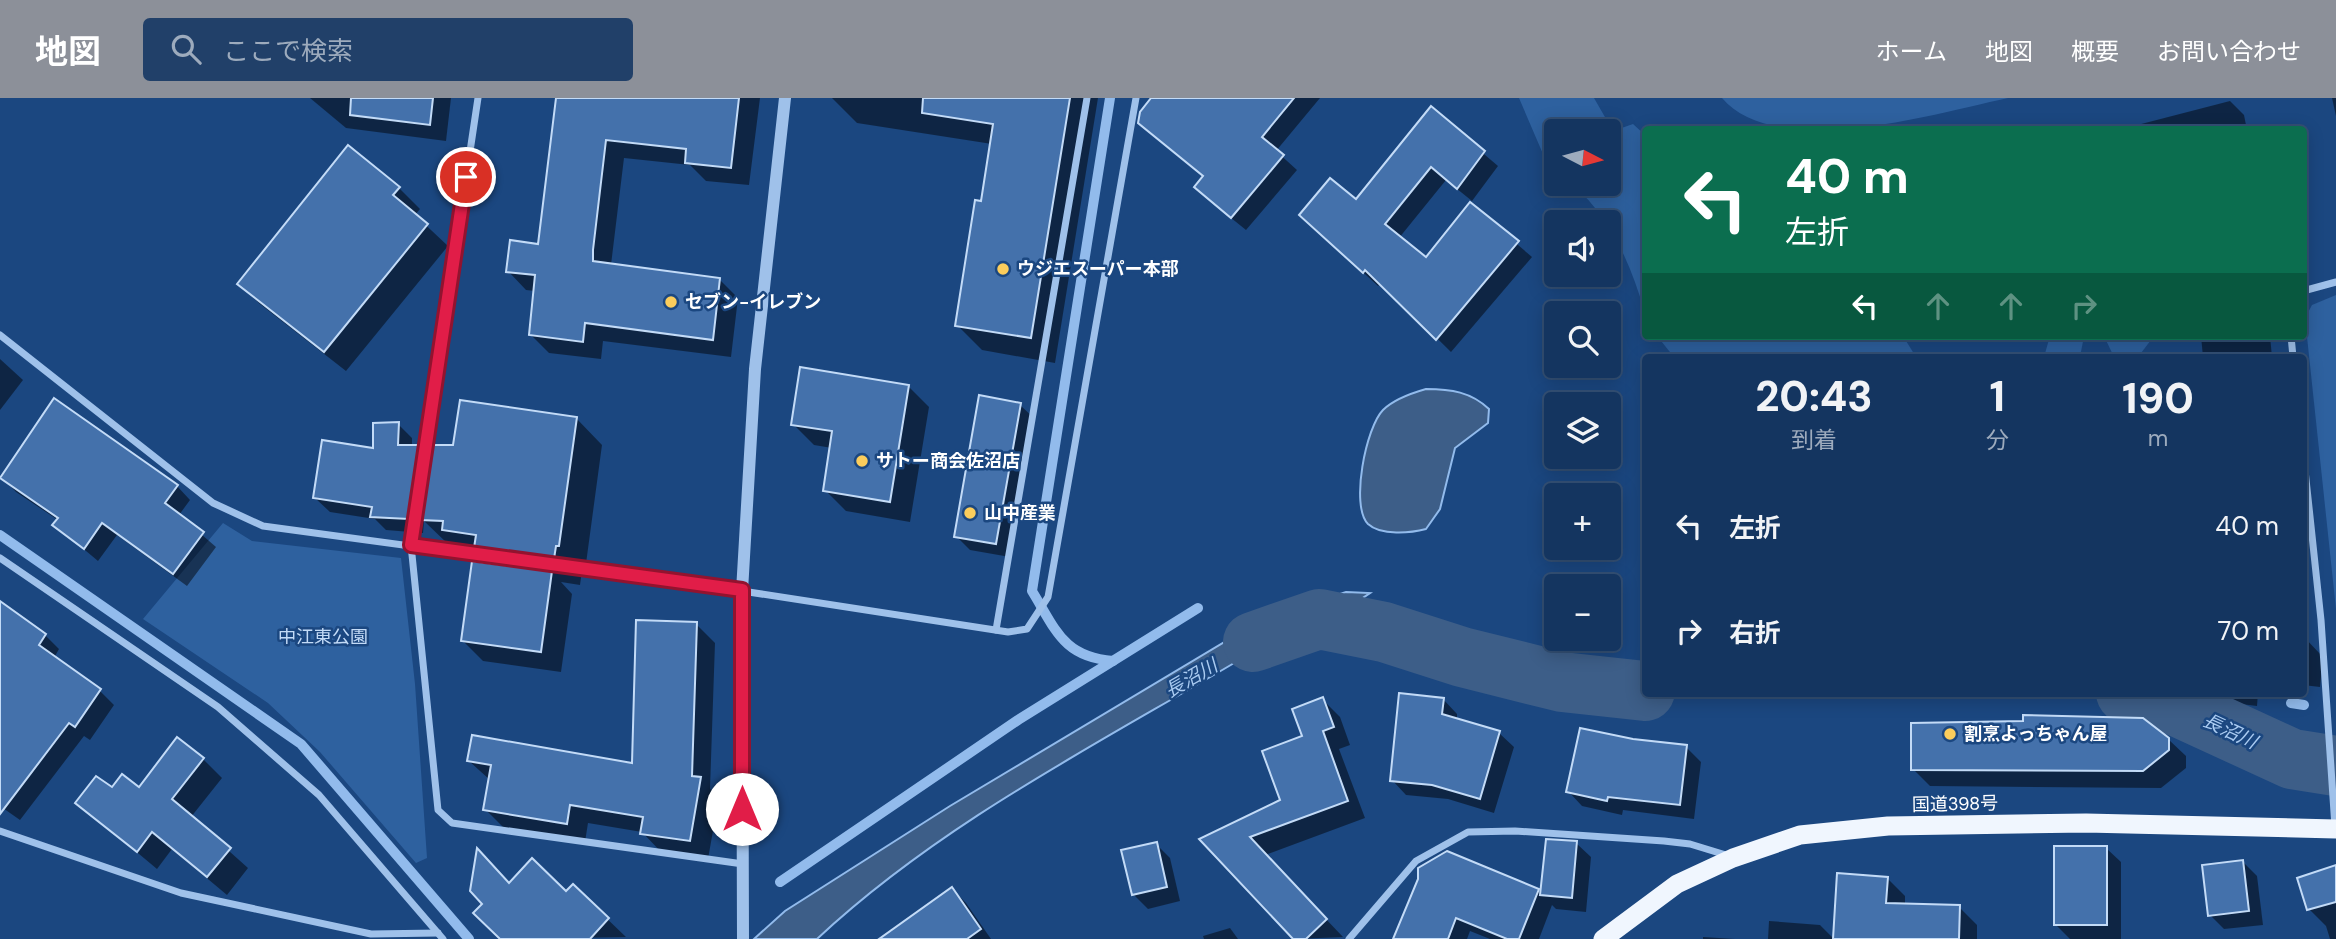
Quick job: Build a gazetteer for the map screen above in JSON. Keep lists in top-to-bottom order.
{
  "streets": {
    "highway": ["国道398号"]
  },
  "water": ["長沼川"],
  "parks": ["中江東公園"],
  "places": [
    "ウジエスーパー本部",
    "セブン-イレブン",
    "サトー商会佐沼店",
    "山中産業",
    "割烹よっちゃん屋"
  ],
  "north": "right",
  "page": {
    "header": "地図",
    "search": "ここで検索",
    "nav": [
      "ホーム",
      "地図",
      "概要",
      "お問い合わせ"
    ],
    "map_buttons": ["+", "−"],
    "turn": ["40 m", "左折"],
    "eta": [
      "20:43",
      "到着",
      "1",
      "分",
      "190",
      "m"
    ],
    "list": [
      {
        "name": "左折",
        "value": "40 m"
      },
      {
        "name": "右折",
        "value": "70 m"
      }
    ]
  }
}
